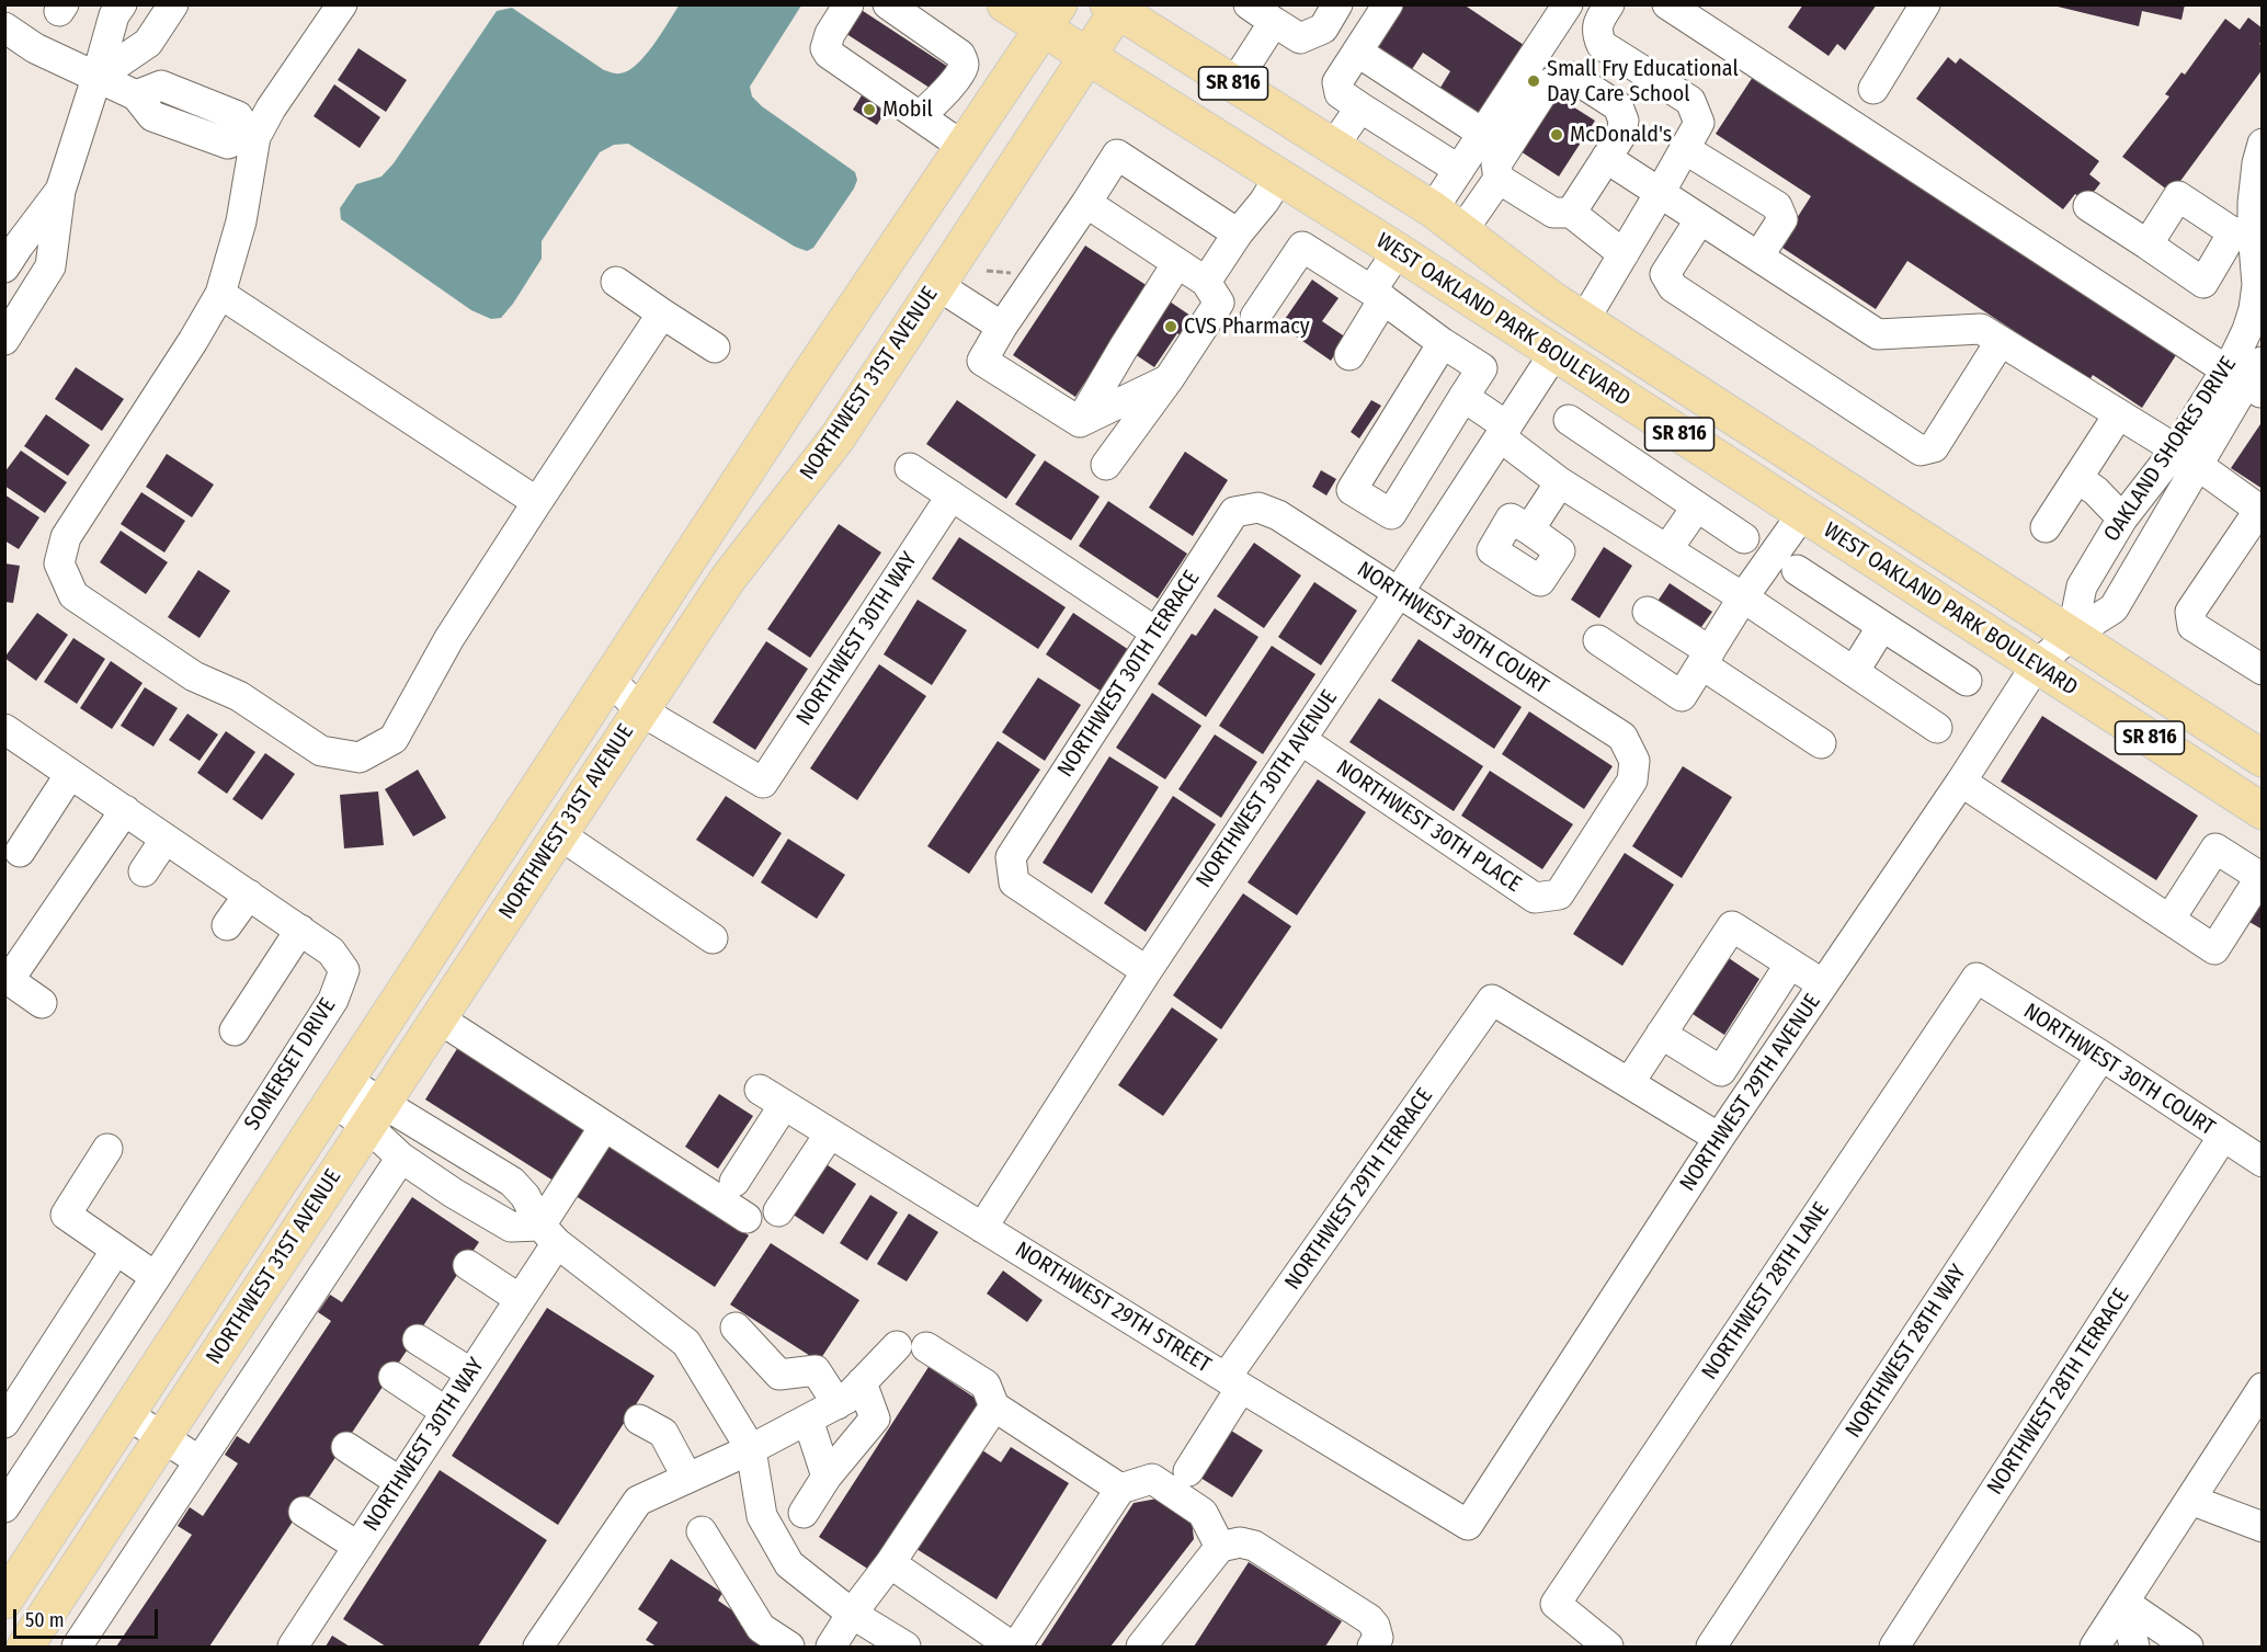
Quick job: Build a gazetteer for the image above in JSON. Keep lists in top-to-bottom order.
{
  "streets": {
    "main road": ["SR 816", "WEST OAKLAND PARK BOULEVARD", "NORTHWEST 31ST AVENUE"],
    "street": [
      "OAKLAND SHORES DRIVE",
      "NORTHWEST 30TH COURT",
      "NORTHWEST 30TH WAY",
      "NORTHWEST 30TH TERRACE",
      "NORTHWEST 30TH AVENUE",
      "NORTHWEST 30TH PLACE",
      "SOMERSET DRIVE",
      "NORTHWEST 29TH AVENUE",
      "NORTHWEST 29TH TERRACE",
      "NORTHWEST 28TH LANE",
      "NORTHWEST 29TH STREET",
      "NORTHWEST 28TH WAY",
      "NORTHWEST 28TH TERRACE"
    ]
  },
  "crossings": [
    ["WEST OAKLAND PARK BOULEVARD", "NORTHWEST 31ST AVENUE"],
    ["WEST OAKLAND PARK BOULEVARD", "OAKLAND SHORES DRIVE"],
    ["WEST OAKLAND PARK BOULEVARD", "NORTHWEST 30TH AVENUE"],
    ["WEST OAKLAND PARK BOULEVARD", "NORTHWEST 29TH AVENUE"],
    ["NORTHWEST 31ST AVENUE", "NORTHWEST 30TH WAY"],
    ["OAKLAND SHORES DRIVE", "NORTHWEST 29TH AVENUE"],
    ["NORTHWEST 30TH COURT", "NORTHWEST 30TH TERRACE"],
    ["NORTHWEST 30TH COURT", "NORTHWEST 30TH AVENUE"],
    ["NORTHWEST 30TH COURT", "NORTHWEST 30TH PLACE"],
    ["NORTHWEST 30TH COURT", "NORTHWEST 28TH LANE"],
    ["NORTHWEST 30TH COURT", "NORTHWEST 28TH WAY"],
    ["NORTHWEST 30TH COURT", "NORTHWEST 28TH TERRACE"],
    ["NORTHWEST 30TH TERRACE", "NORTHWEST 30TH AVENUE"],
    ["NORTHWEST 30TH AVENUE", "NORTHWEST 30TH PLACE"],
    ["NORTHWEST 30TH AVENUE", "NORTHWEST 29TH STREET"],
    ["NORTHWEST 29TH AVENUE", "NORTHWEST 29TH STREET"],
    ["NORTHWEST 29TH TERRACE", "NORTHWEST 29TH STREET"]
  ],
  "places": [
    "Small Fry Educational Day Care School",
    "Mobil",
    "McDonald's",
    "CVS Pharmacy"
  ],
  "scale_bar": "50 m"
}
